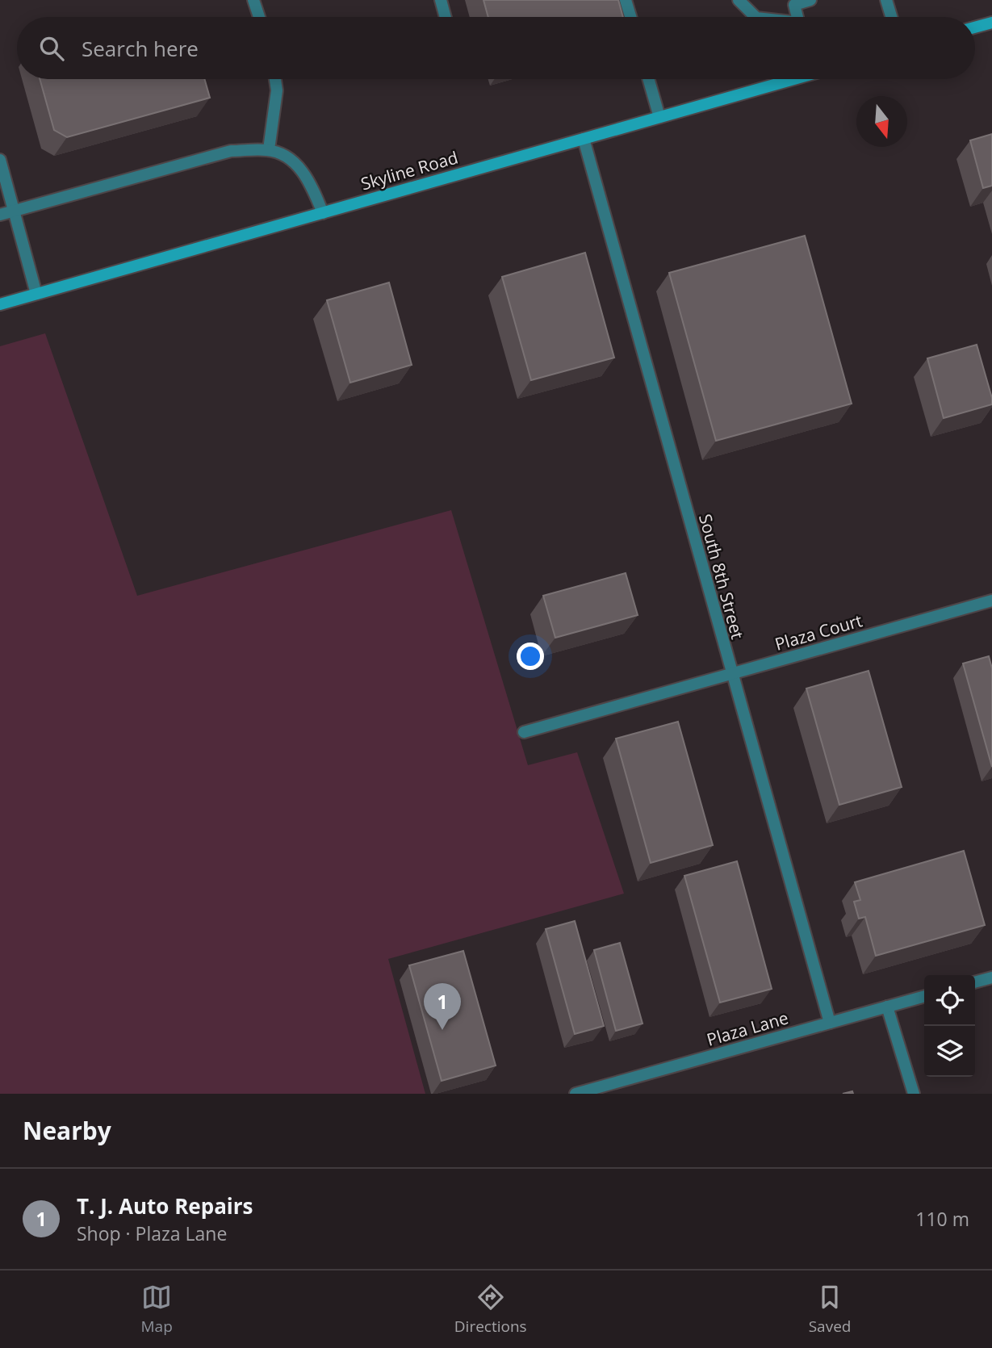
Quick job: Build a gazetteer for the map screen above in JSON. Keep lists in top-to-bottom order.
{
  "streets": {
    "main road": ["Skyline Road"],
    "street": ["South 8th Street", "Plaza Court", "Plaza Lane"]
  },
  "crossings": [
    ["Skyline Road", "South 8th Street"],
    ["South 8th Street", "Plaza Court"],
    ["South 8th Street", "Plaza Lane"]
  ],
  "north": "bottom",
  "page": {
    "search": "Search here",
    "pins": "1",
    "heading": "Nearby",
    "list": [
      {
        "mark": "1",
        "name": "T. J. Auto Repairs",
        "note": "Shop · Plaza Lane",
        "value": "110 m"
      }
    ],
    "nav": ["Map", "Directions", "Saved"]
  }
}
